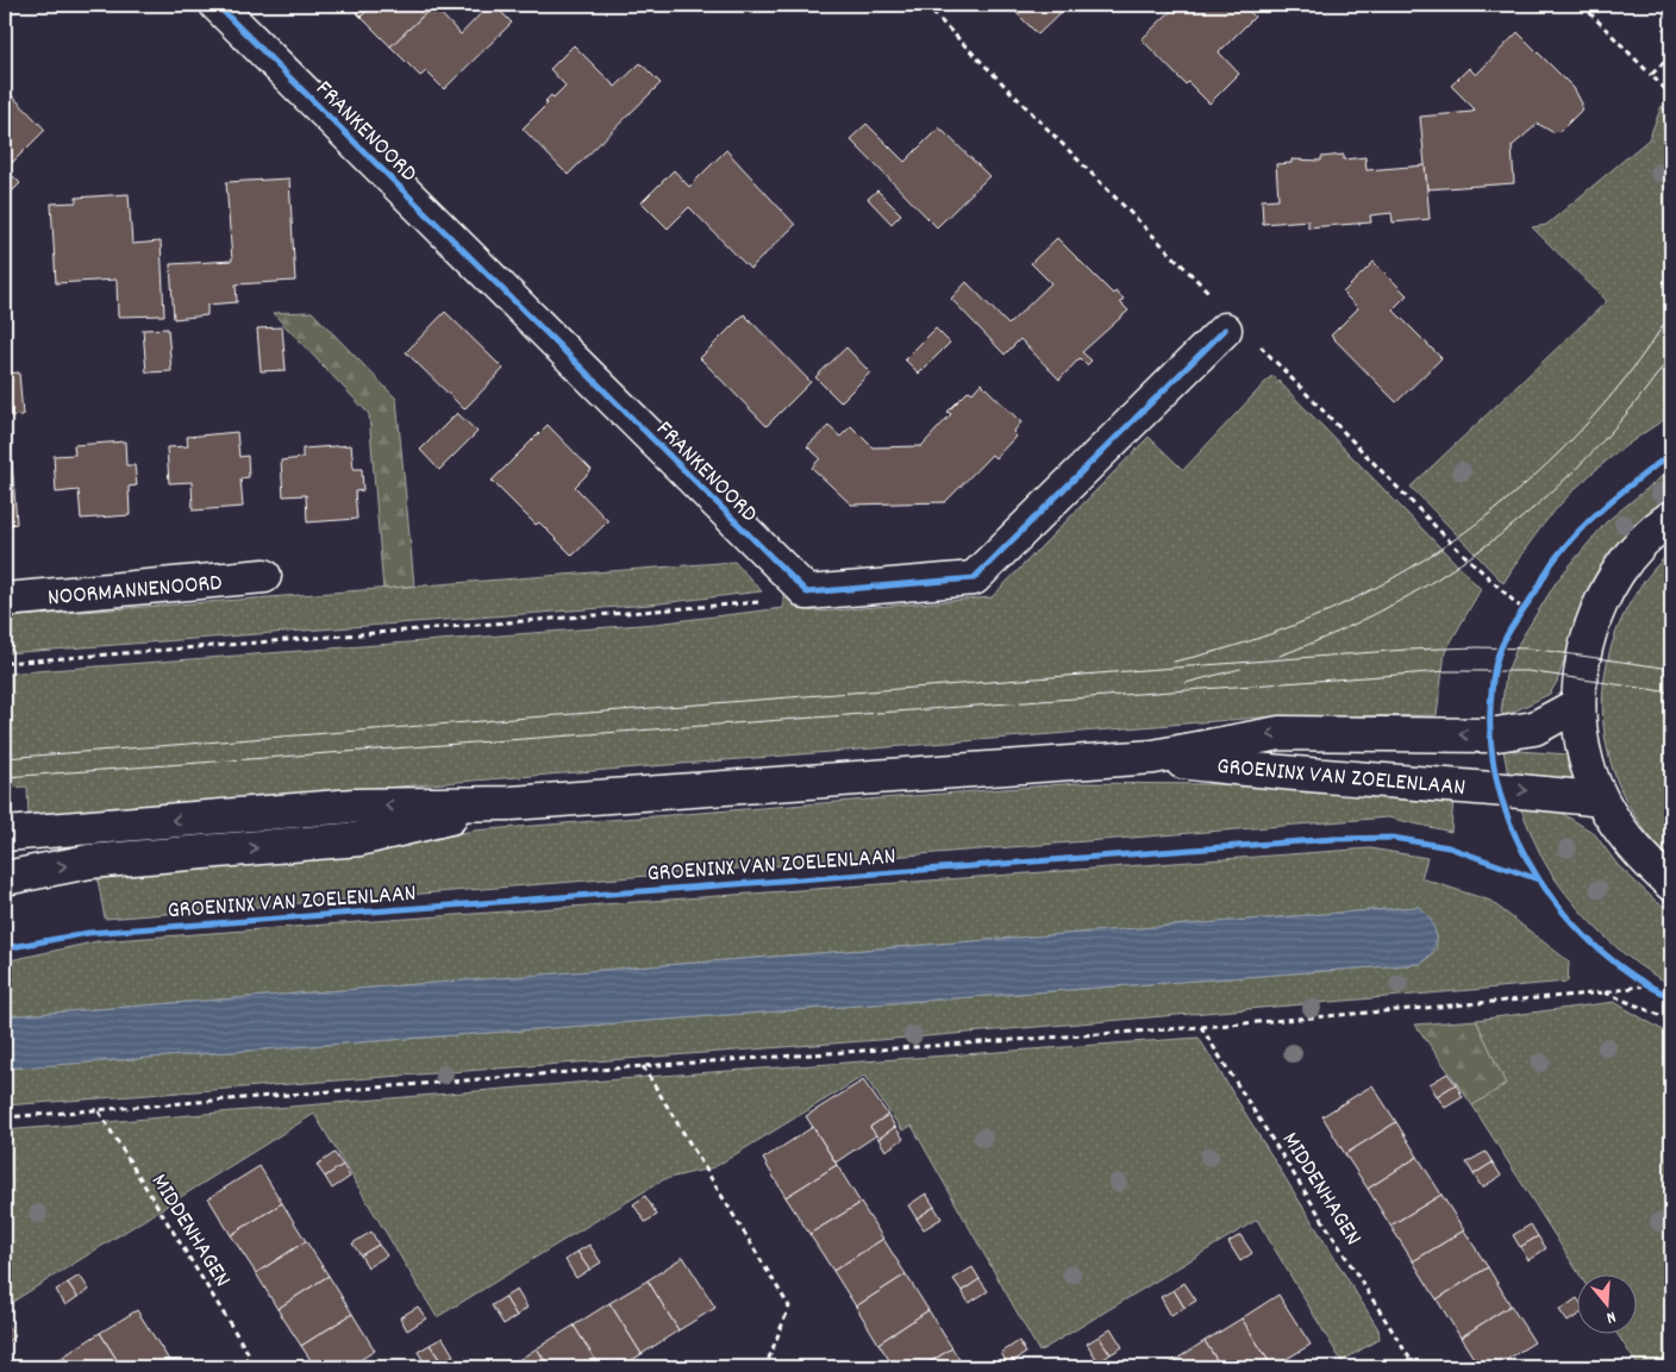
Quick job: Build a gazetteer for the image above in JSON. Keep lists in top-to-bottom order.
{
  "streets": {
    "main road": ["FRANKENOORD", "NOORMANNENOORD", "GROENINX VAN ZOELENLAAN"],
    "path": ["MIDDENHAGEN"]
  },
  "north": "bottom"
}
